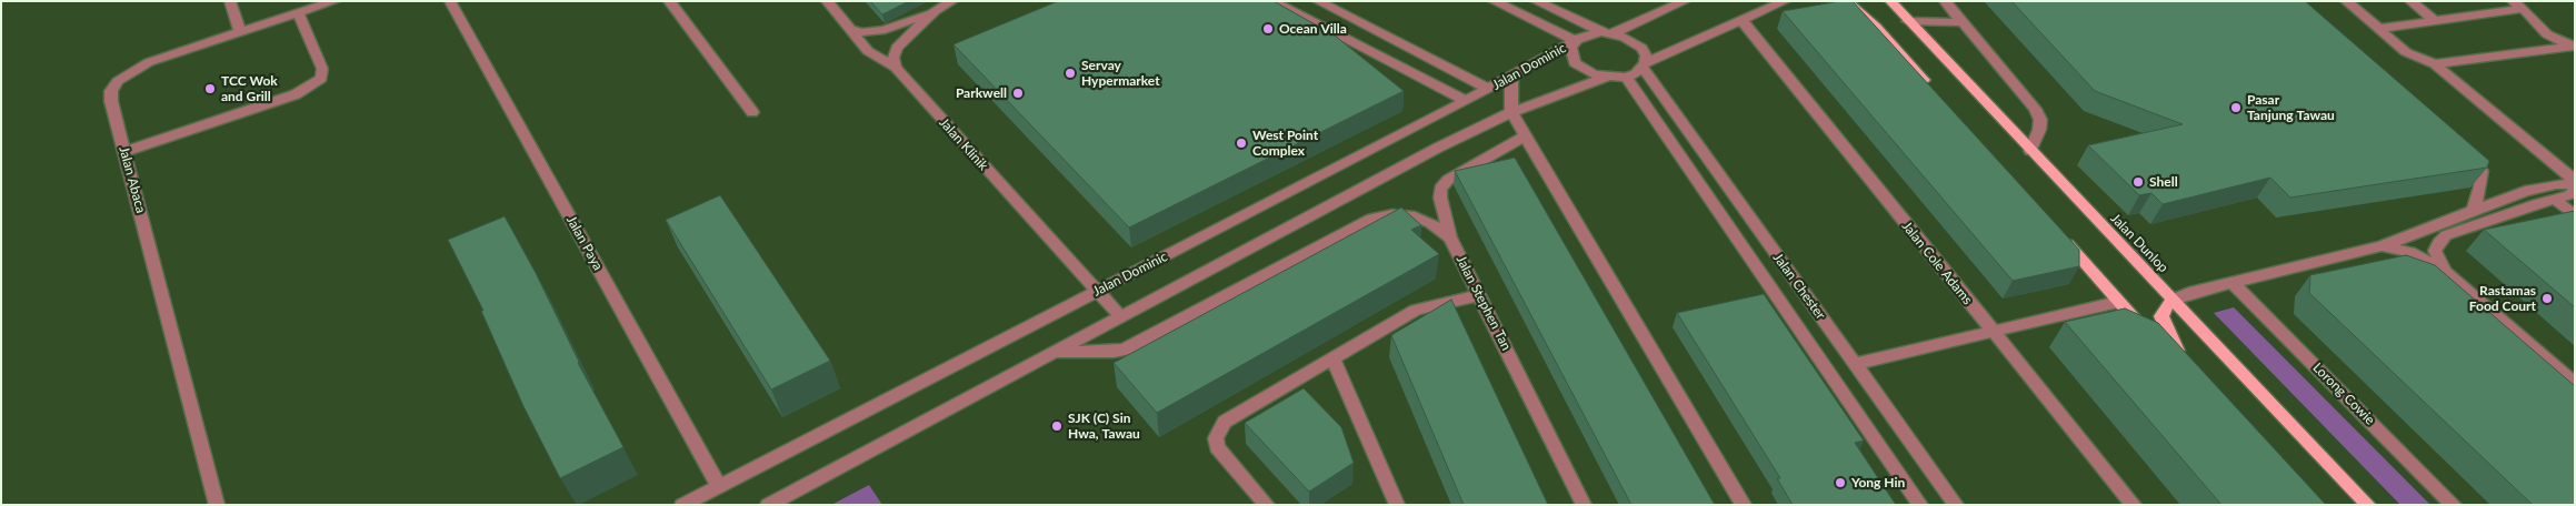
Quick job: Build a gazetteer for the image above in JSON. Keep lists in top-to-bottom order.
{
  "streets": {
    "main road": ["Jalan Dunlop"],
    "street": [
      "Jalan Dominic",
      "Jalan Klinik",
      "Jalan Abaca",
      "Jalan Paya",
      "Jalan Cole Adams",
      "Jalan Chester",
      "Jalan Stephen Tan",
      "Lorong Cowie"
    ]
  },
  "crossings": [
    ["Jalan Dominic", "Jalan Klinik"],
    ["Jalan Dominic", "Jalan Paya"],
    ["Jalan Dominic", "Jalan Chester"]
  ],
  "places": [
    "Ocean Villa",
    "Servay Hypermarket",
    "TCC Wok and Grill",
    "Parkwell",
    "Pasar Tanjung Tawau",
    "West Point Complex",
    "Shell",
    "Rastamas Food Court",
    "SJK (C) Sin Hwa, Tawau",
    "Yong Hin"
  ]
}
